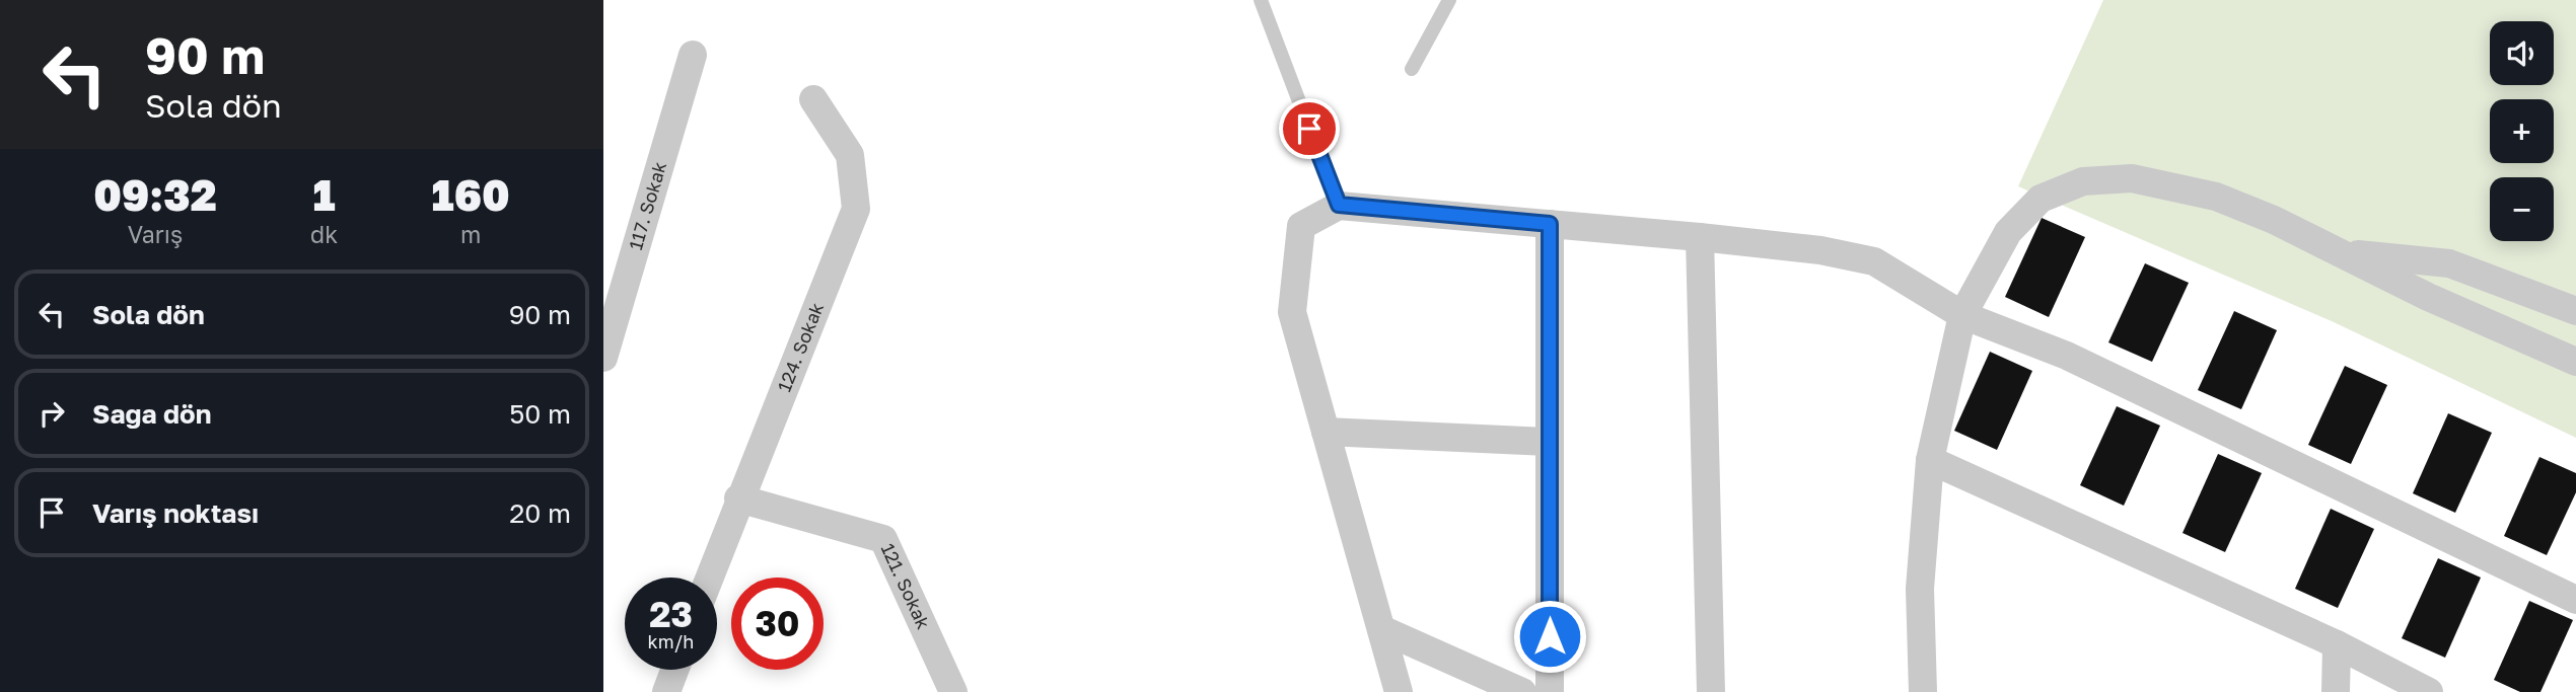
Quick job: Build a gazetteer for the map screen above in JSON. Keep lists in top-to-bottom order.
{
  "streets": {
    "street": ["117. Sokak", "124. Sokak", "121. Sokak"]
  },
  "crossings": [
    ["124. Sokak", "121. Sokak"]
  ],
  "page": {
    "turn": ["90 m", "Sola dön"],
    "map_buttons": ["+", "−"],
    "eta": [
      "09:32",
      "Varış",
      "1",
      "dk",
      "160",
      "m"
    ],
    "list": [
      {
        "name": "Sola dön",
        "value": "90 m"
      },
      {
        "name": "Sağa dön",
        "value": "50 m"
      },
      {
        "name": "Varış noktası",
        "value": "20 m"
      }
    ],
    "speed": "23 km/h",
    "limit": "30"
  }
}
